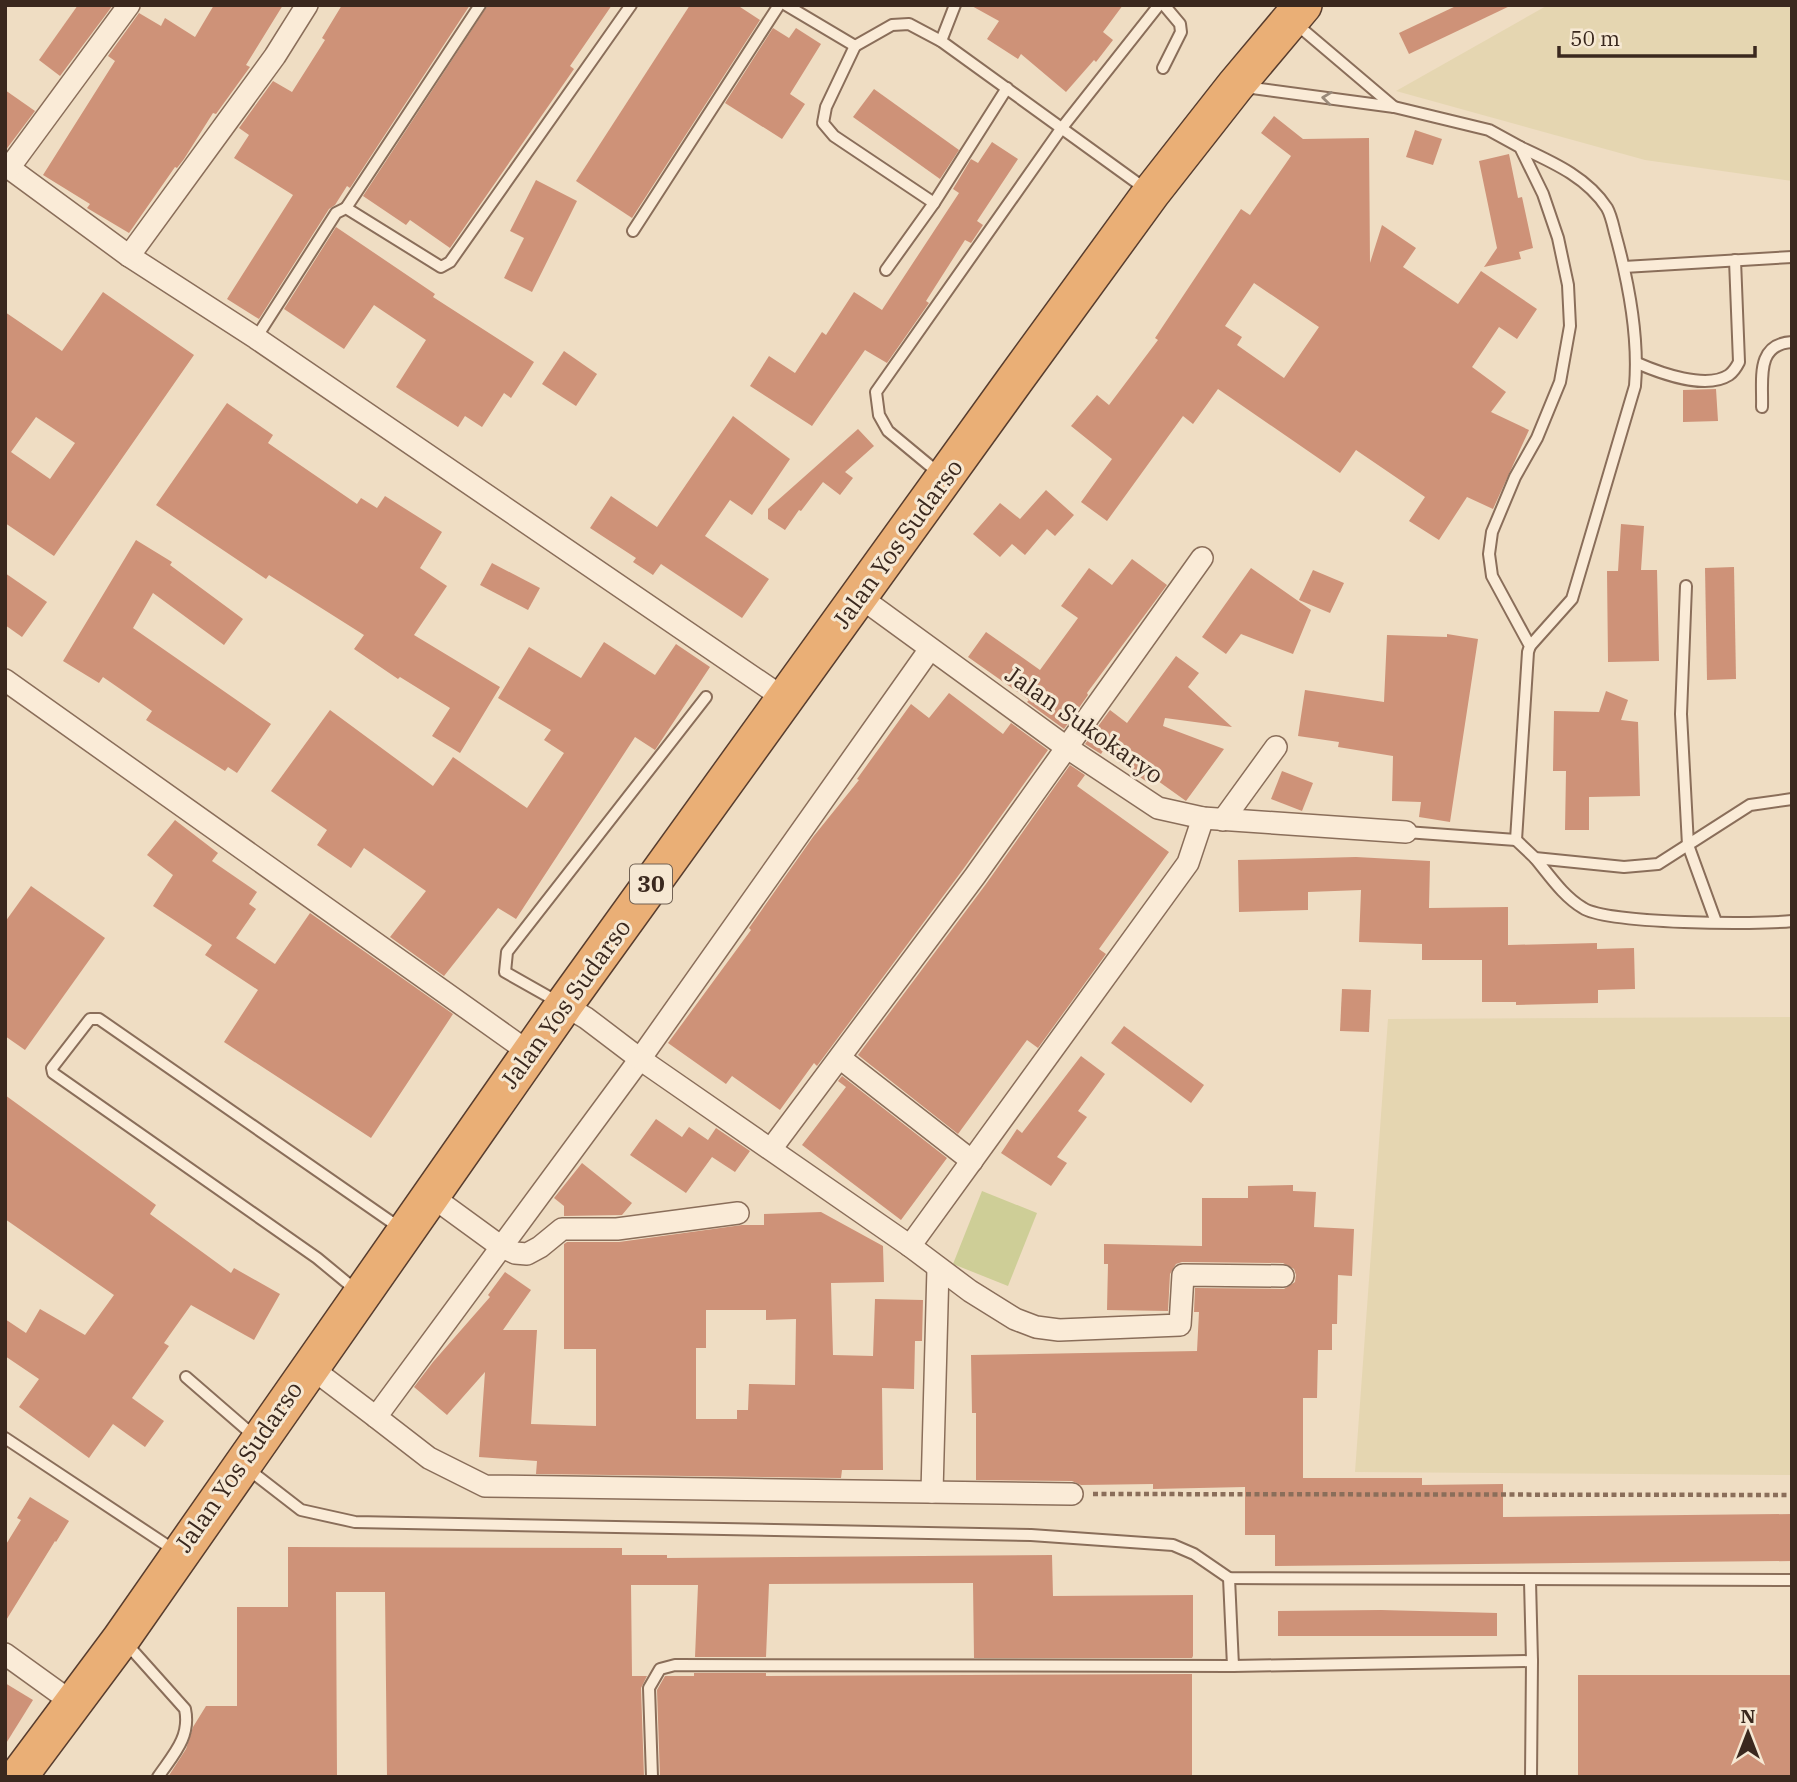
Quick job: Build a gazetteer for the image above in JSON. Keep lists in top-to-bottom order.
{
  "streets": {
    "highway": ["Jalan Yos Sudarso", "30"],
    "street": ["Jalan Sukokaryo"]
  },
  "crossings": [
    ["Jalan Yos Sudarso", "Jalan Sukokaryo"]
  ],
  "scale_bar": "50 m",
  "north": "top"
}
